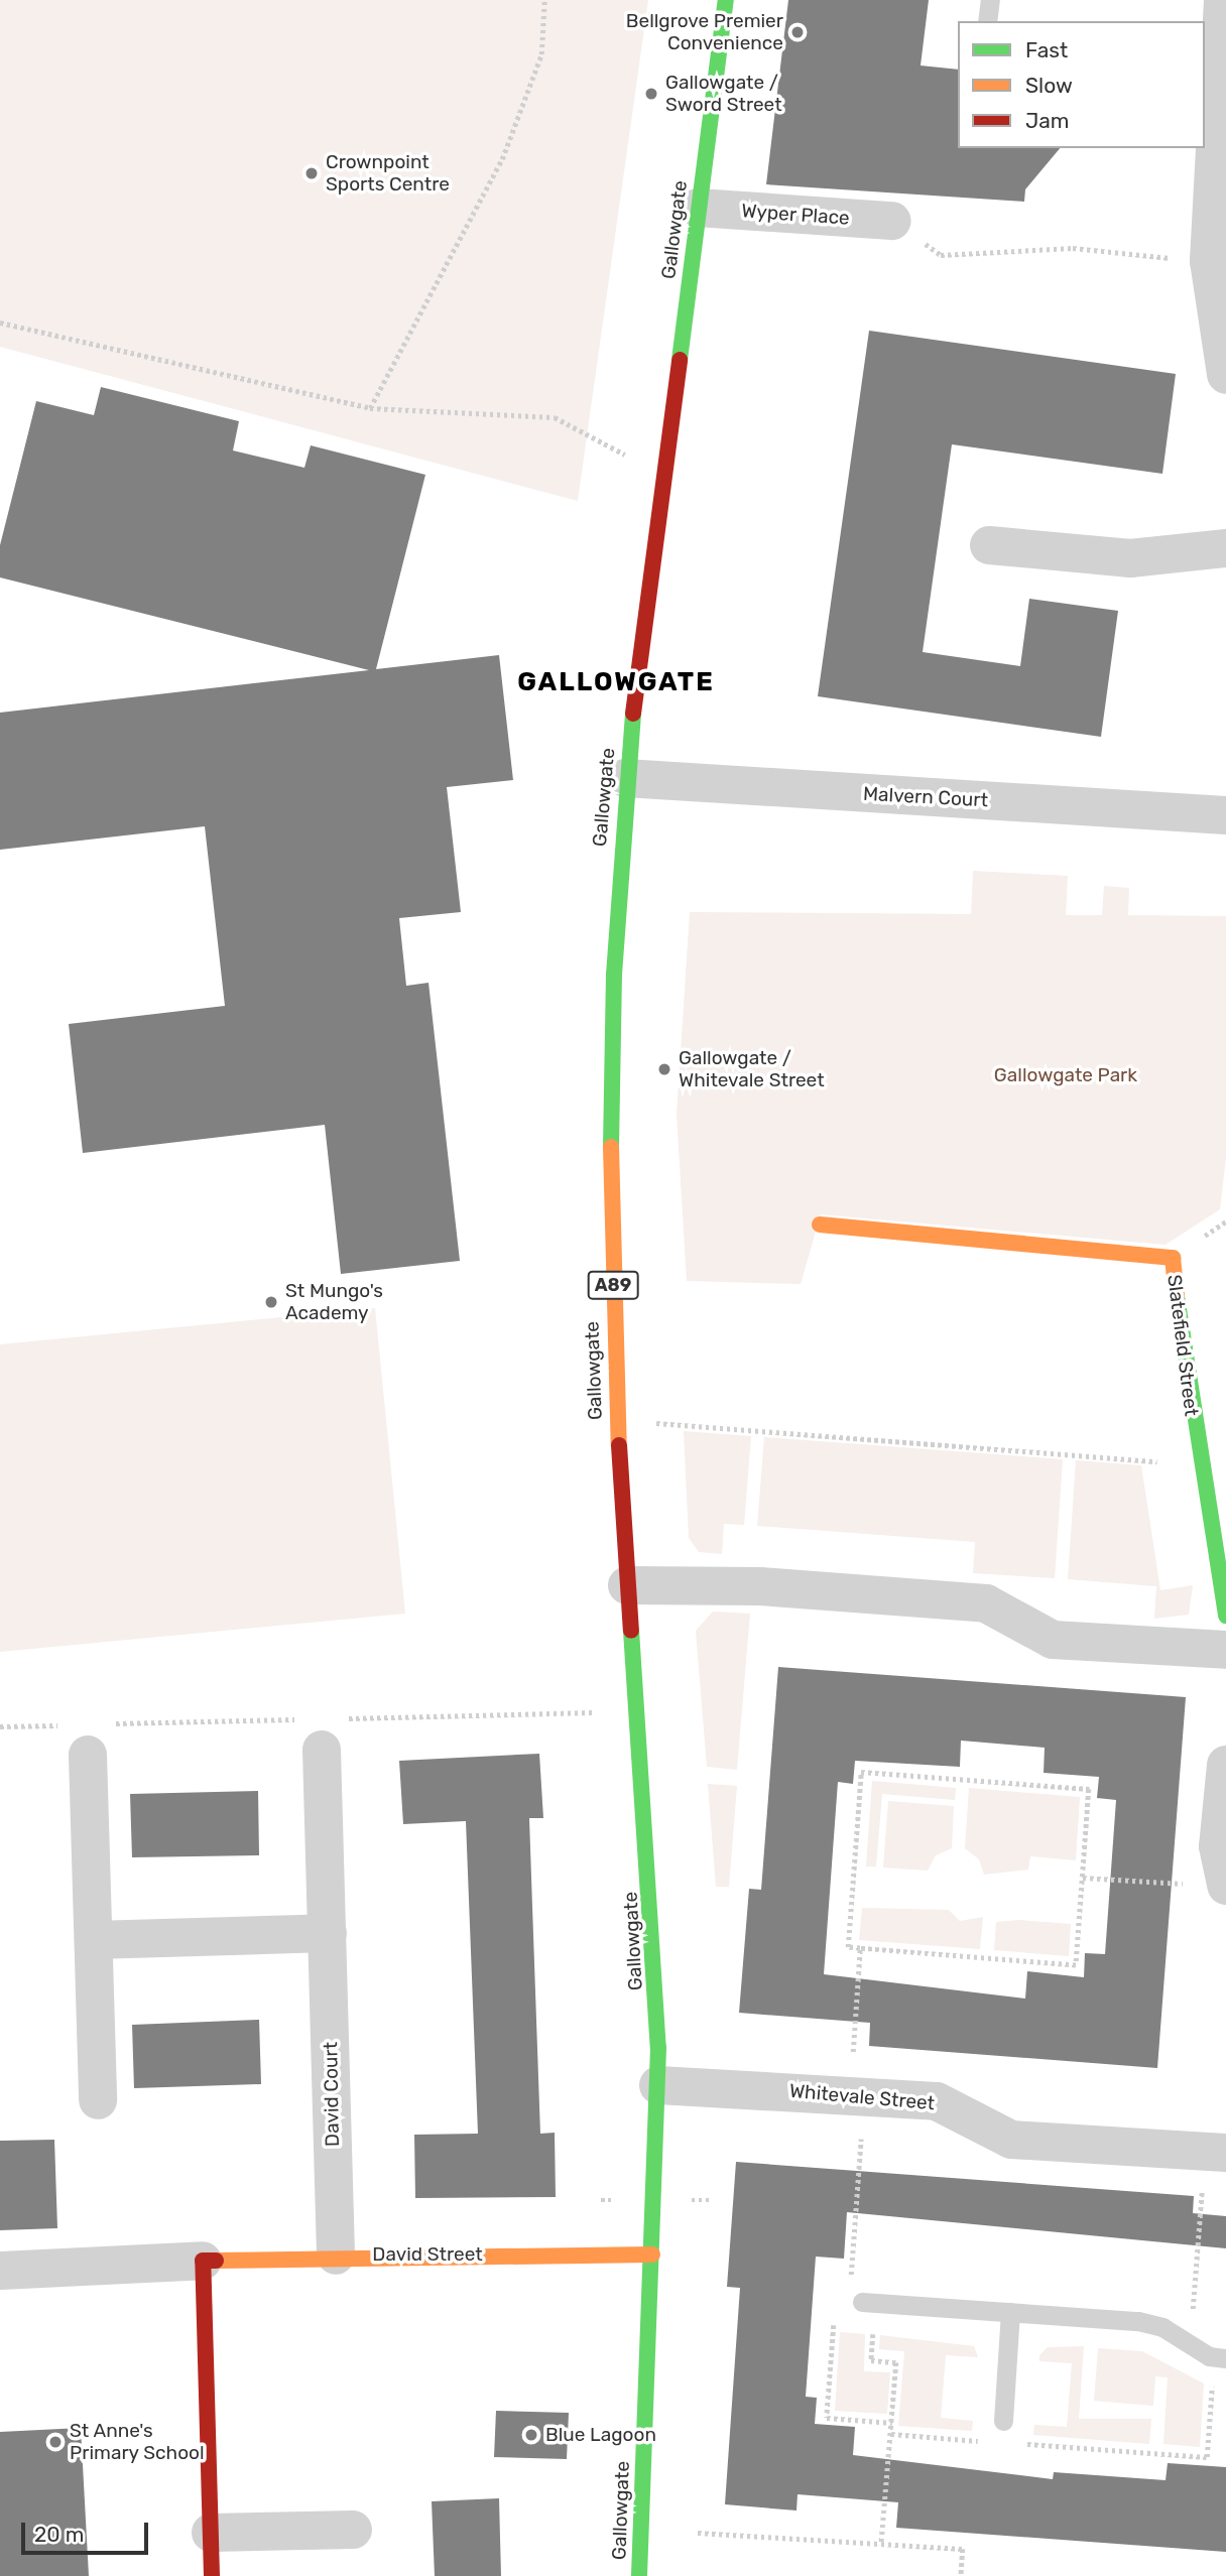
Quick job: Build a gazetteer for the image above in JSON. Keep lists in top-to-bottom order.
{
  "streets": {
    "main road": [
      "Gallowgate",
      "A89",
      "Slatefield Street",
      "David Street"
    ],
    "street": [
      "Wyper Place",
      "Malvern Court",
      "David Court",
      "Whitevale Street"
    ]
  },
  "crossings": [
    ["Wyper Place", "Gallowgate"],
    ["Gallowgate", "Malvern Court"],
    ["Gallowgate", "Whitevale Street"],
    ["Gallowgate", "David Street"],
    ["David Court", "David Street"]
  ],
  "districts": ["GALLOWGATE"],
  "parks": ["Gallowgate Park"],
  "places": [
    "Bellgrove Premier Convenience",
    "Gallowgate / Sword Street",
    "Crownpoint Sports Centre",
    "Gallowgate / Whitevale Street",
    "St Mungo's Academy",
    "Blue Lagoon",
    "St Anne's Primary School"
  ],
  "legend": ["Fast", "Slow", "Jam"],
  "scale_bar": "20 m"
}
